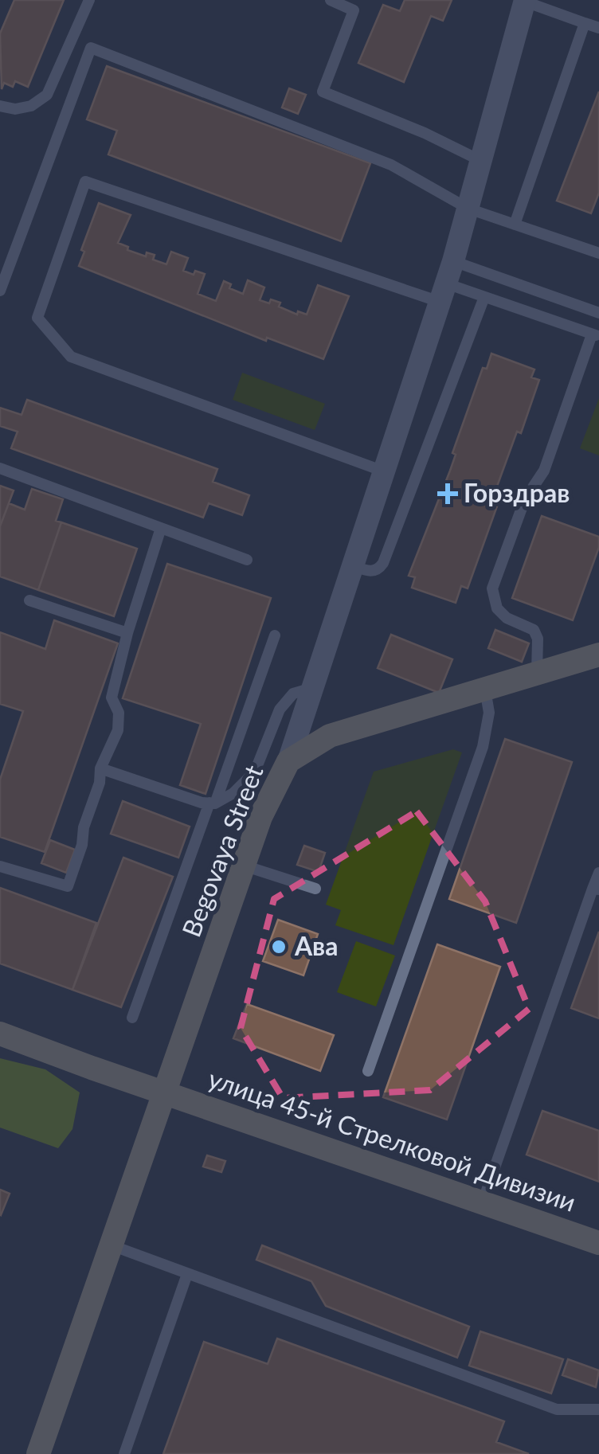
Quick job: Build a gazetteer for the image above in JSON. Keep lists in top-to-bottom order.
{
  "streets": {
    "street": ["Begovaya Street", "улица 45-й Стрелковой Дивизии"]
  },
  "crossings": [
    ["Begovaya Street", "улица 45-й Стрелковой Дивизии"]
  ],
  "places": {
    "health": ["Горздрав"],
    "other": ["Ава"]
  }
}
